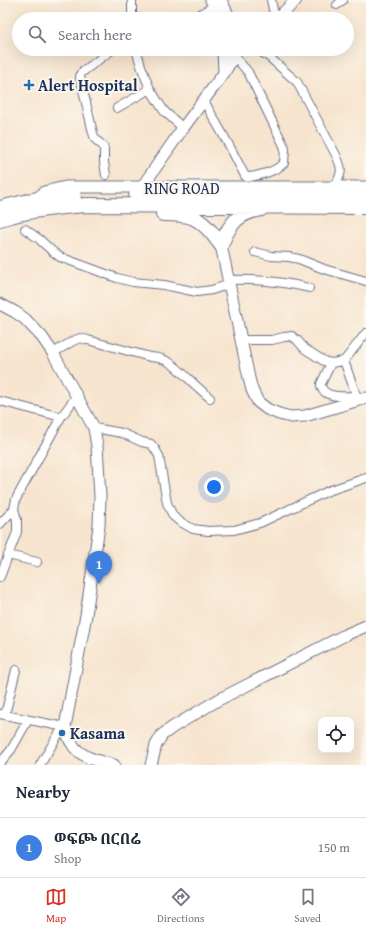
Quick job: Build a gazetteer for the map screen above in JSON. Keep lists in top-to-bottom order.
{
  "streets": {
    "highway": ["RING ROAD"]
  },
  "places": {
    "health": ["Alert Hospital"],
    "other": ["Kasama"]
  },
  "page": {
    "search": "Search here",
    "pins": "1",
    "heading": "Nearby",
    "list": [
      {
        "mark": "1",
        "name": "ወፍጮ በርበሬ",
        "note": "Shop",
        "value": "150 m"
      }
    ],
    "nav": ["Map", "Directions", "Saved"]
  }
}
